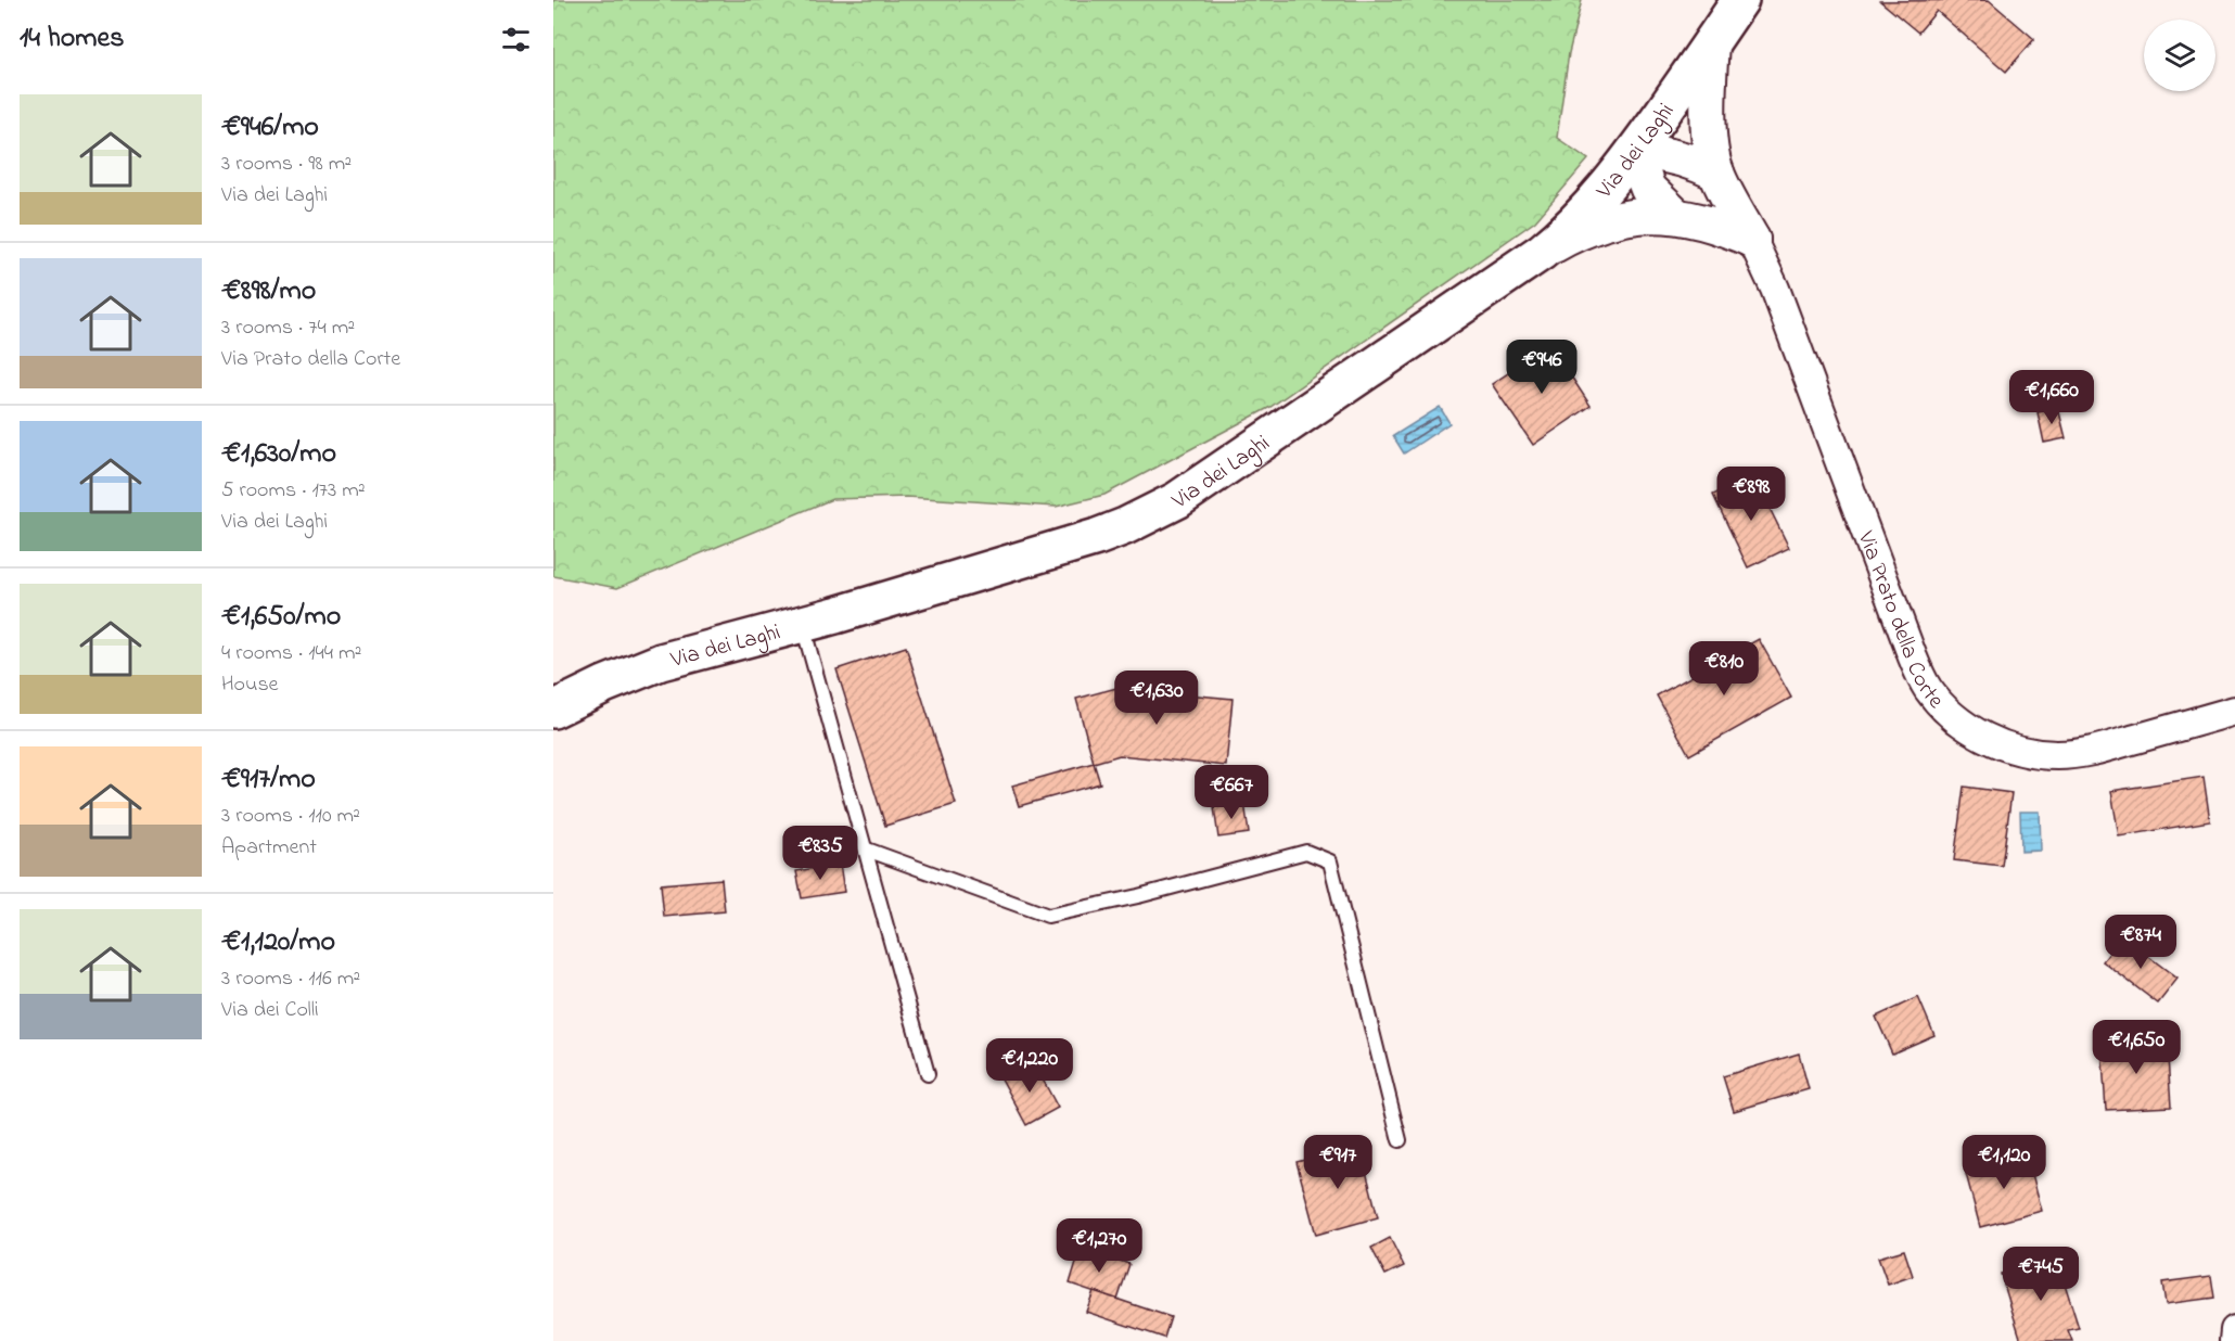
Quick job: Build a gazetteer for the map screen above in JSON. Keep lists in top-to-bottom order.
{
  "streets": {
    "main road": ["Via dei Laghi"],
    "street": ["Via Prato della Corte"]
  },
  "page": {
    "heading": "14 homes",
    "list": [
      {
        "name": "€946/mo",
        "note": "3 rooms · 98 m² · Via dei Laghi"
      },
      {
        "name": "€898/mo",
        "note": "3 rooms · 74 m² · Via Prato della Corte"
      },
      {
        "name": "€1,630/mo",
        "note": "5 rooms · 173 m² · Via dei Laghi"
      },
      {
        "name": "€1,650/mo",
        "note": "4 rooms · 144 m² · House"
      },
      {
        "name": "€917/mo",
        "note": "3 rooms · 110 m² · Apartment"
      },
      {
        "name": "€1,120/mo",
        "note": "3 rooms · 116 m² · Via dei Colli"
      }
    ],
    "price": [
      "€946",
      "€1,660",
      "€898",
      "€810",
      "€1,630",
      "€667",
      "€835",
      "€874",
      "€1,650",
      "€1,220",
      "€917",
      "€1,120",
      "€1,270",
      "€745"
    ]
  }
}
